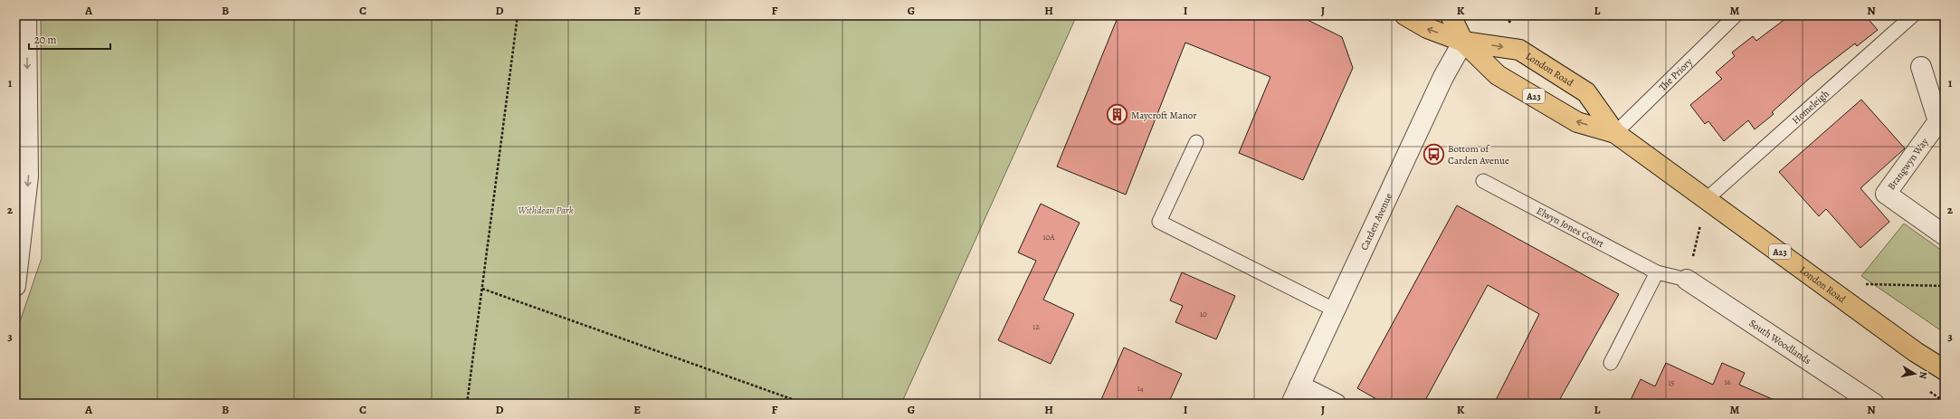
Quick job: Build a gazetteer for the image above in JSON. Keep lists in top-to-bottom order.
{
  "streets": {
    "highway": ["London Road", "A23"],
    "street": ["Brangwyn Way", "Carden Avenue", "South Woodlands"],
    "lane": ["The Priory", "Homeleigh", "Elwyn Jones Court"]
  },
  "crossings": [
    ["London Road", "The Priory"],
    ["London Road", "Homeleigh"],
    ["London Road", "Carden Avenue"],
    ["Elwyn Jones Court", "South Woodlands"]
  ],
  "parks": ["Withdean Park"],
  "places": {
    "building": ["Maycroft Manor"],
    "bus stop": ["Bottom of Carden Avenue"]
  },
  "house_numbers": [
    "10A",
    "10",
    "12",
    "16",
    "15",
    "14"
  ],
  "scale_bar": "20 m",
  "north": "right",
  "grid": {
    "columns": [
      "A",
      "B",
      "C",
      "D",
      "E",
      "F",
      "G",
      "H",
      "I",
      "J",
      "K",
      "L",
      "M",
      "N"
    ],
    "rows": ["1", "2", "3"]
  }
}
